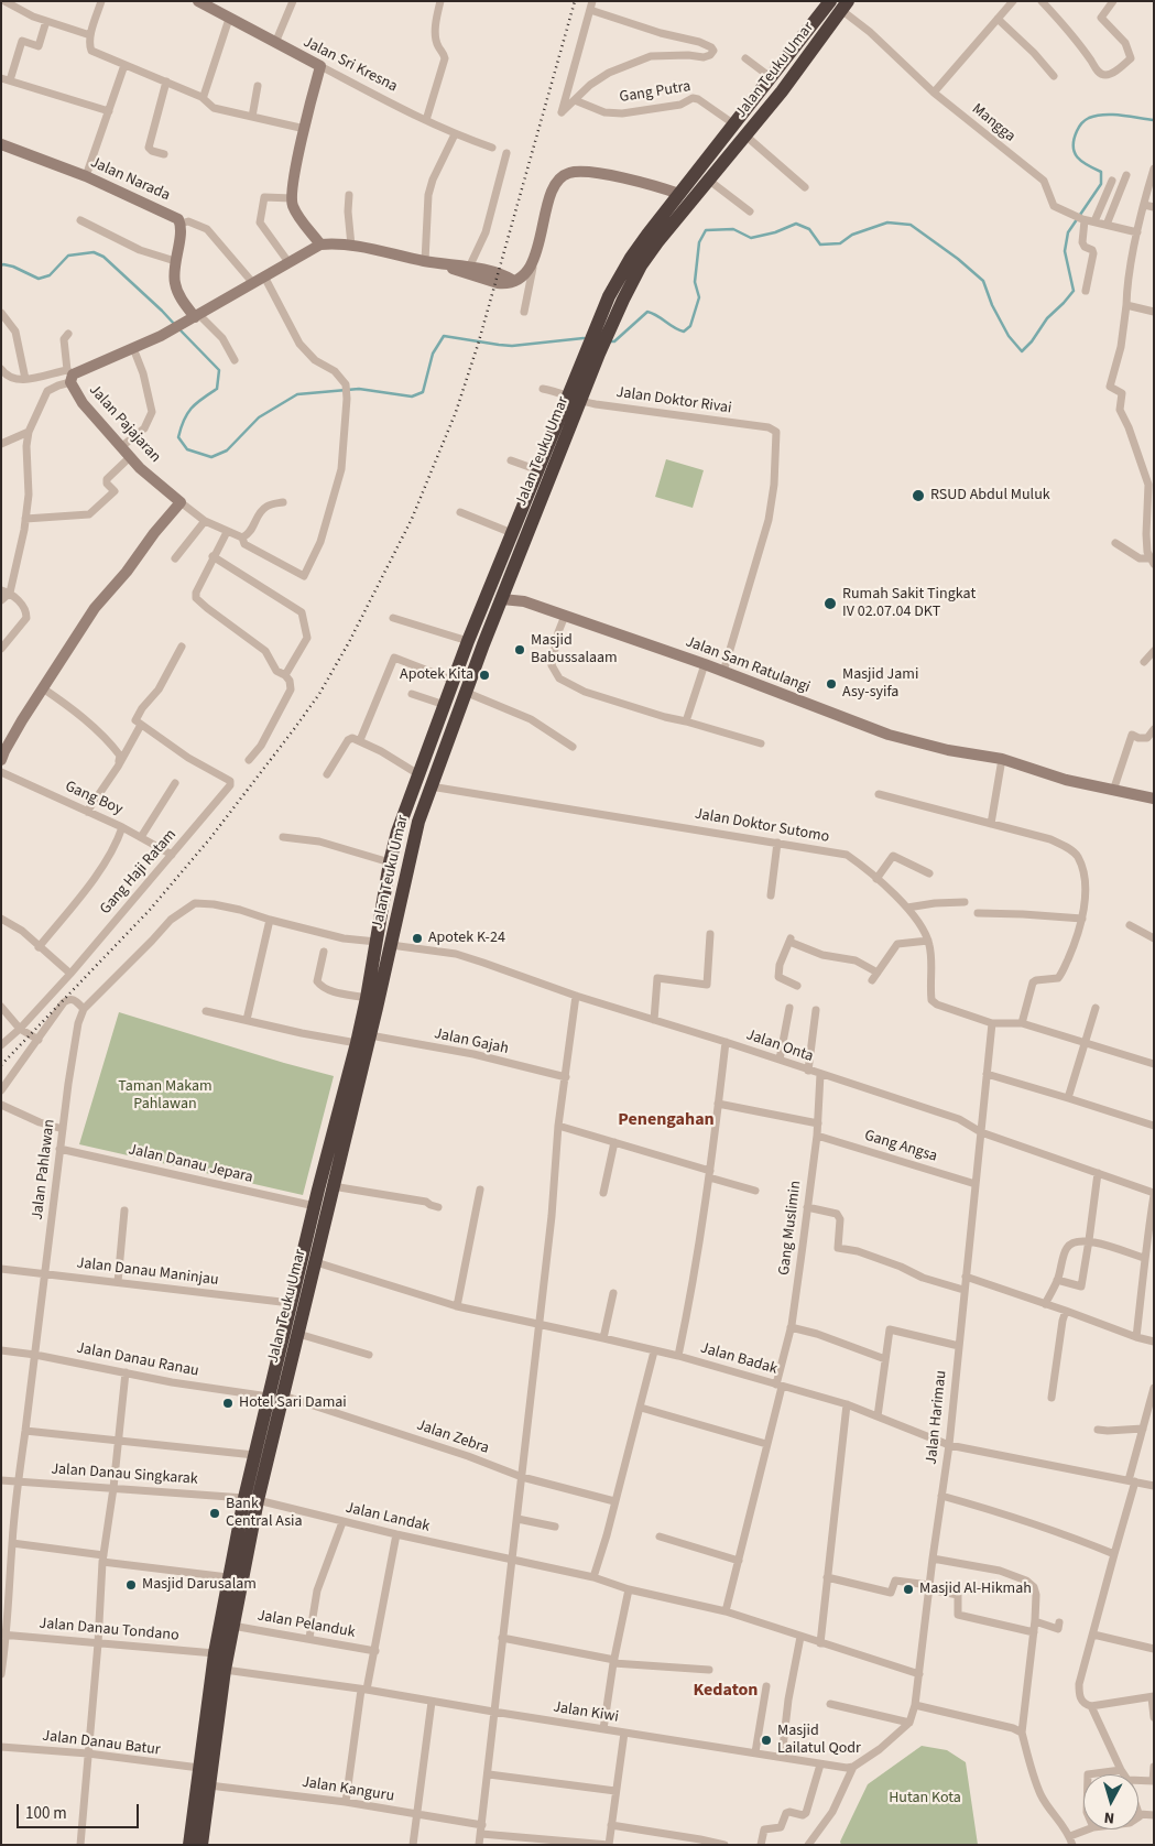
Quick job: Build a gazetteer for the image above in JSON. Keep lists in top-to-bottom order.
{
  "streets": {
    "highway": ["Jalan Teuku Umar"],
    "main road": [
      "Jalan Sri Kresna",
      "Jalan Narada",
      "Jalan Pajajaran",
      "Jalan Sam Ratulangi"
    ],
    "street": [
      "Gang Putra",
      "Mangga",
      "Jalan Doktor Rivai",
      "Gang Boy",
      "Jalan Doktor Sutomo",
      "Gang Haji Ratam",
      "Jalan Gajah",
      "Jalan Onta",
      "Gang Angsa",
      "Jalan Danau Jepara",
      "Jalan Pahlawan",
      "Gang Muslimin",
      "Jalan Danau Maninjau",
      "Jalan Badak",
      "Jalan Danau Ranau",
      "Jalan Harimau",
      "Jalan Zebra",
      "Jalan Danau Singkarak",
      "Jalan Landak",
      "Jalan Pelanduk",
      "Jalan Danau Tondano",
      "Jalan Kiwi",
      "Jalan Danau Batur",
      "Jalan Kanguru"
    ]
  },
  "crossings": [
    ["Jalan Teuku Umar", "Gang Putra"],
    ["Jalan Teuku Umar", "Mangga"],
    ["Jalan Teuku Umar", "Jalan Doktor Rivai"],
    ["Jalan Teuku Umar", "Jalan Sam Ratulangi"],
    ["Jalan Teuku Umar", "Jalan Doktor Sutomo"],
    ["Jalan Teuku Umar", "Jalan Gajah"],
    ["Jalan Teuku Umar", "Jalan Onta"],
    ["Jalan Teuku Umar", "Jalan Danau Jepara"],
    ["Jalan Teuku Umar", "Jalan Pahlawan"],
    ["Jalan Teuku Umar", "Jalan Danau Maninjau"],
    ["Jalan Teuku Umar", "Jalan Badak"],
    ["Jalan Teuku Umar", "Jalan Danau Ranau"],
    ["Jalan Teuku Umar", "Jalan Zebra"],
    ["Jalan Teuku Umar", "Jalan Danau Singkarak"],
    ["Jalan Teuku Umar", "Jalan Landak"],
    ["Jalan Teuku Umar", "Jalan Pelanduk"],
    ["Jalan Teuku Umar", "Jalan Danau Tondano"],
    ["Jalan Teuku Umar", "Jalan Kiwi"],
    ["Jalan Teuku Umar", "Jalan Danau Batur"],
    ["Jalan Teuku Umar", "Jalan Kanguru"],
    ["Jalan Doktor Rivai", "Jalan Sam Ratulangi"],
    ["Gang Boy", "Gang Haji Ratam"],
    ["Jalan Doktor Sutomo", "Jalan Harimau"],
    ["Jalan Onta", "Gang Muslimin"],
    ["Jalan Onta", "Jalan Harimau"],
    ["Gang Angsa", "Gang Muslimin"],
    ["Gang Angsa", "Jalan Harimau"],
    ["Jalan Danau Jepara", "Jalan Pahlawan"],
    ["Jalan Pahlawan", "Jalan Danau Maninjau"],
    ["Jalan Pahlawan", "Jalan Danau Ranau"],
    ["Jalan Pahlawan", "Jalan Danau Singkarak"],
    ["Jalan Pahlawan", "Jalan Danau Tondano"],
    ["Gang Muslimin", "Jalan Badak"],
    ["Gang Muslimin", "Jalan Landak"],
    ["Jalan Badak", "Jalan Harimau"],
    ["Jalan Harimau", "Jalan Landak"],
    ["Jalan Danau Singkarak", "Jalan Landak"]
  ],
  "districts": ["Penengahan", "Kedaton"],
  "parks": ["Taman Makam Pahlawan", "Hutan Kota"],
  "places": [
    "RSUD Abdul Muluk",
    "Rumah Sakit Tingkat IV 02.07.04 DKT",
    "Masjid Babussalaam",
    "Apotek Kita",
    "Masjid Jami Asy-syifa",
    "Apotek K-24",
    "Hotel Sari Damai",
    "Bank Central Asia",
    "Masjid Darusalam",
    "Masjid Al-Hikmah",
    "Masjid Lailatul Qodr"
  ],
  "scale_bar": "100 m",
  "north": "bottom"
}
